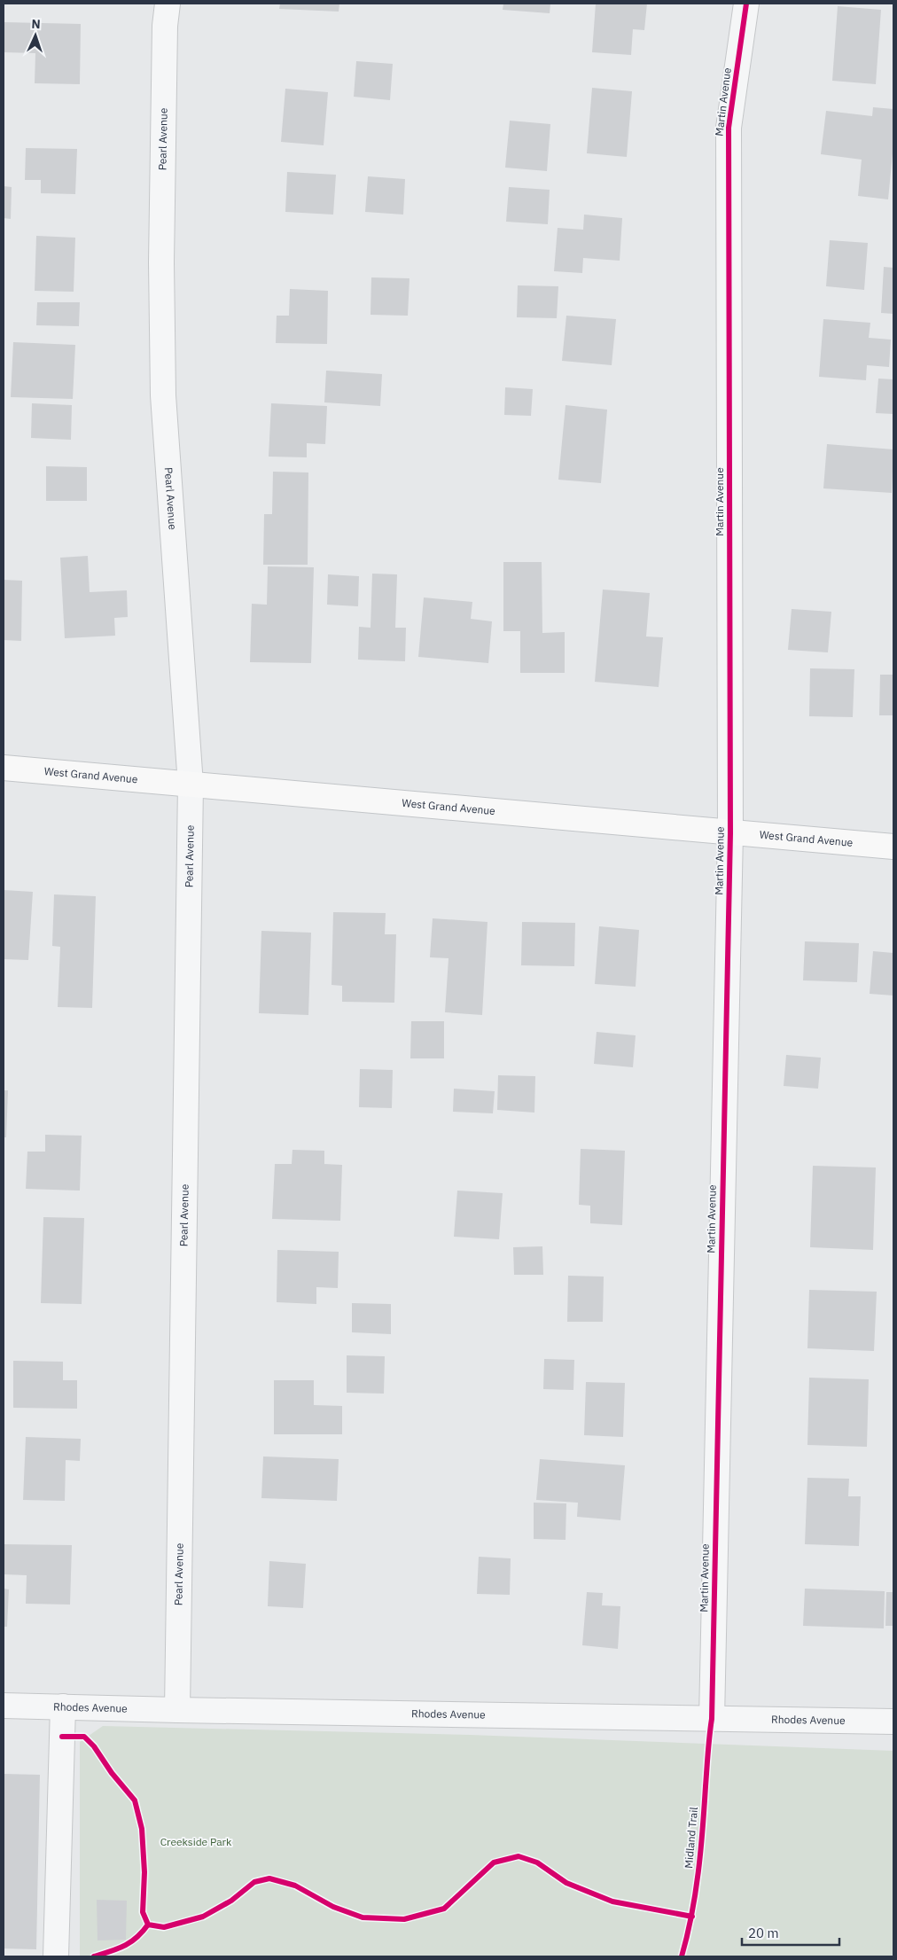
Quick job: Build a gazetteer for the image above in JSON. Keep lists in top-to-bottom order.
{
  "streets": {
    "main road": ["West Grand Avenue"],
    "street": ["Martin Avenue", "Pearl Avenue", "Rhodes Avenue"],
    "cycle path": ["Midland Trail"]
  },
  "crossings": [
    ["Martin Avenue", "West Grand Avenue"],
    ["Martin Avenue", "Rhodes Avenue"],
    ["Martin Avenue", "Midland Trail"],
    ["Pearl Avenue", "West Grand Avenue"],
    ["Pearl Avenue", "Rhodes Avenue"],
    ["Rhodes Avenue", "Midland Trail"]
  ],
  "parks": ["Creekside Park"],
  "scale_bar": "20 m",
  "north": "top"
}
